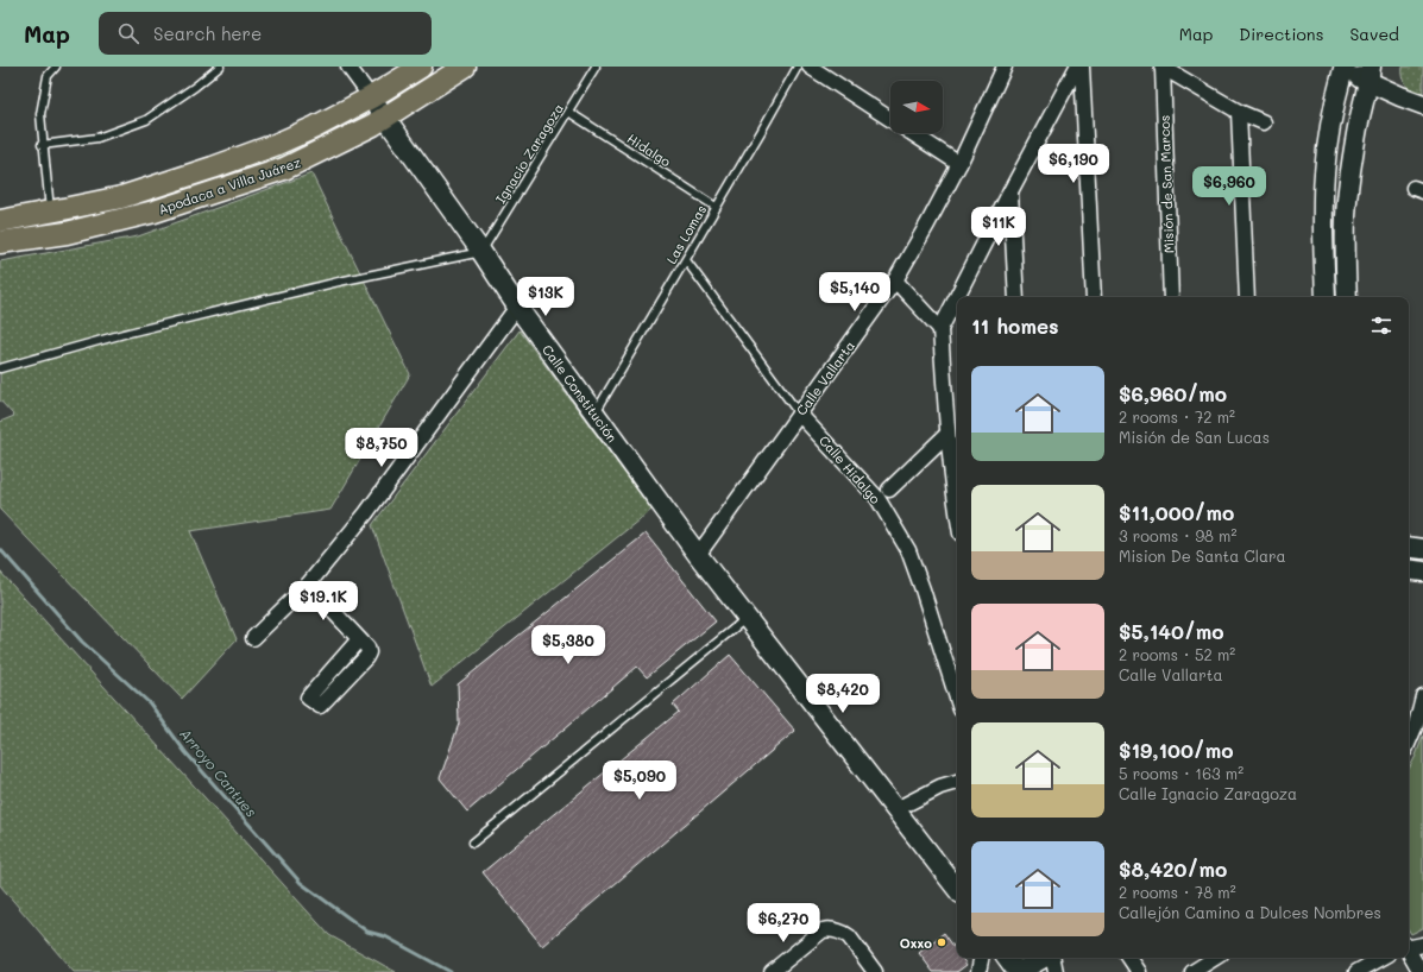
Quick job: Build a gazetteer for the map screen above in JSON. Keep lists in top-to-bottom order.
{
  "streets": {
    "main road": ["Apodaca a Villa Juárez", "Calle Constitución"],
    "street": ["Misión de San Marcos", "Calle Vallarta", "Calle Hidalgo"],
    "lane": ["Hidalgo", "Ignacio Zaragoza", "Las Lomas"]
  },
  "crossings": [
    ["Hidalgo", "Ignacio Zaragoza"],
    ["Hidalgo", "Las Lomas"],
    ["Ignacio Zaragoza", "Calle Constitución"],
    ["Apodaca a Villa Juárez", "Calle Constitución"],
    ["Las Lomas", "Calle Constitución"],
    ["Las Lomas", "Calle Hidalgo"],
    ["Calle Vallarta", "Calle Constitución"],
    ["Calle Vallarta", "Calle Hidalgo"]
  ],
  "water": ["Arroyo Cantues"],
  "places": ["Oxxo"],
  "north": "right",
  "page": {
    "header": "Map",
    "search": "Search here",
    "nav": ["Map", "Directions", "Saved"],
    "price": [
      "$6,190",
      "$6,960",
      "$11K",
      "$5,140",
      "$13K",
      "$8,750",
      "$19.1K",
      "$5,380",
      "$8,420",
      "$5,090",
      "$6,270"
    ],
    "heading": "11 homes",
    "list": [
      {
        "name": "$6,960/mo",
        "note": "2 rooms · 72 m² · Misión de San Lucas"
      },
      {
        "name": "$11,000/mo",
        "note": "3 rooms · 98 m² · Mision De Santa Clara"
      },
      {
        "name": "$5,140/mo",
        "note": "2 rooms · 52 m² · Calle Vallarta"
      },
      {
        "name": "$19,100/mo",
        "note": "5 rooms · 163 m² · Calle Ignacio Zaragoza"
      },
      {
        "name": "$8,420/mo",
        "note": "2 rooms · 78 m² · Callejón Camino a Dulces Nombres"
      }
    ]
  }
}
